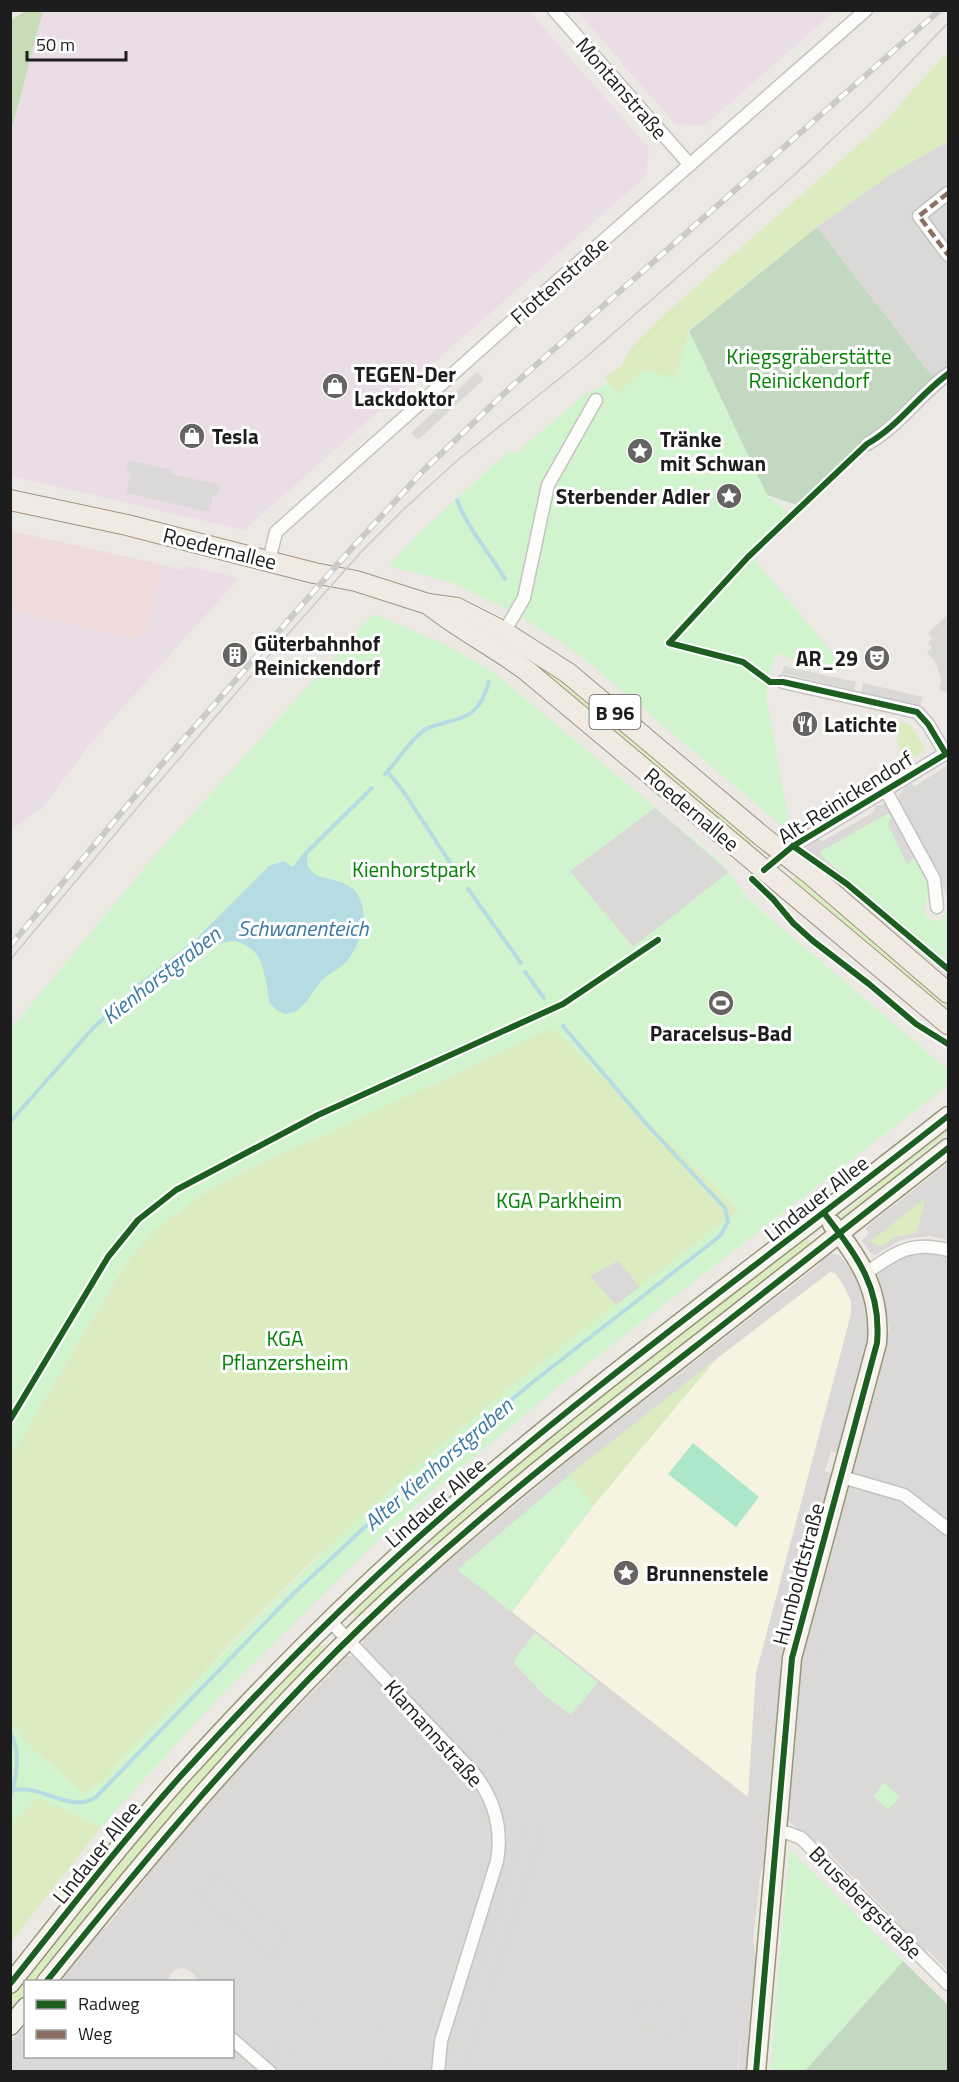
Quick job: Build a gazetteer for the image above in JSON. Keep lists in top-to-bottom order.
{
  "streets": {
    "main road": [
      "Roedernallee",
      "B 96",
      "Lindauer Allee",
      "Humboldtstraße"
    ],
    "street": [
      "Montanstraße",
      "Flottenstraße",
      "Alt-Reinickendorf",
      "Klamannstraße",
      "Brusebergstraße"
    ]
  },
  "crossings": [
    ["Montanstraße", "Flottenstraße"],
    ["Flottenstraße", "Roedernallee"],
    ["Roedernallee", "Alt-Reinickendorf"],
    ["Lindauer Allee", "Humboldtstraße"],
    ["Lindauer Allee", "Klamannstraße"],
    ["Humboldtstraße", "Brusebergstraße"]
  ],
  "water": ["Schwanenteich", "Kienhorstgraben", "Alter Kienhorstgraben"],
  "parks": [
    "Kriegsgräberstätte Reinickendorf",
    "Kienhorstpark",
    "KGA Parkheim",
    "KGA Pflanzersheim"
  ],
  "places": {
    "shop": ["TEGEN-Der Lackdoktor", "Tesla"],
    "place": ["Tränke mit Schwan", "Sterbender Adler", "Brunnenstele"],
    "building": ["Güterbahnhof Reinickendorf"],
    "theatre": ["AR_29"],
    "restaurant": ["Latichte"],
    "sports": ["Paracelsus-Bad"]
  },
  "legend": ["Radweg", "Weg"],
  "scale_bar": "50 m"
}
